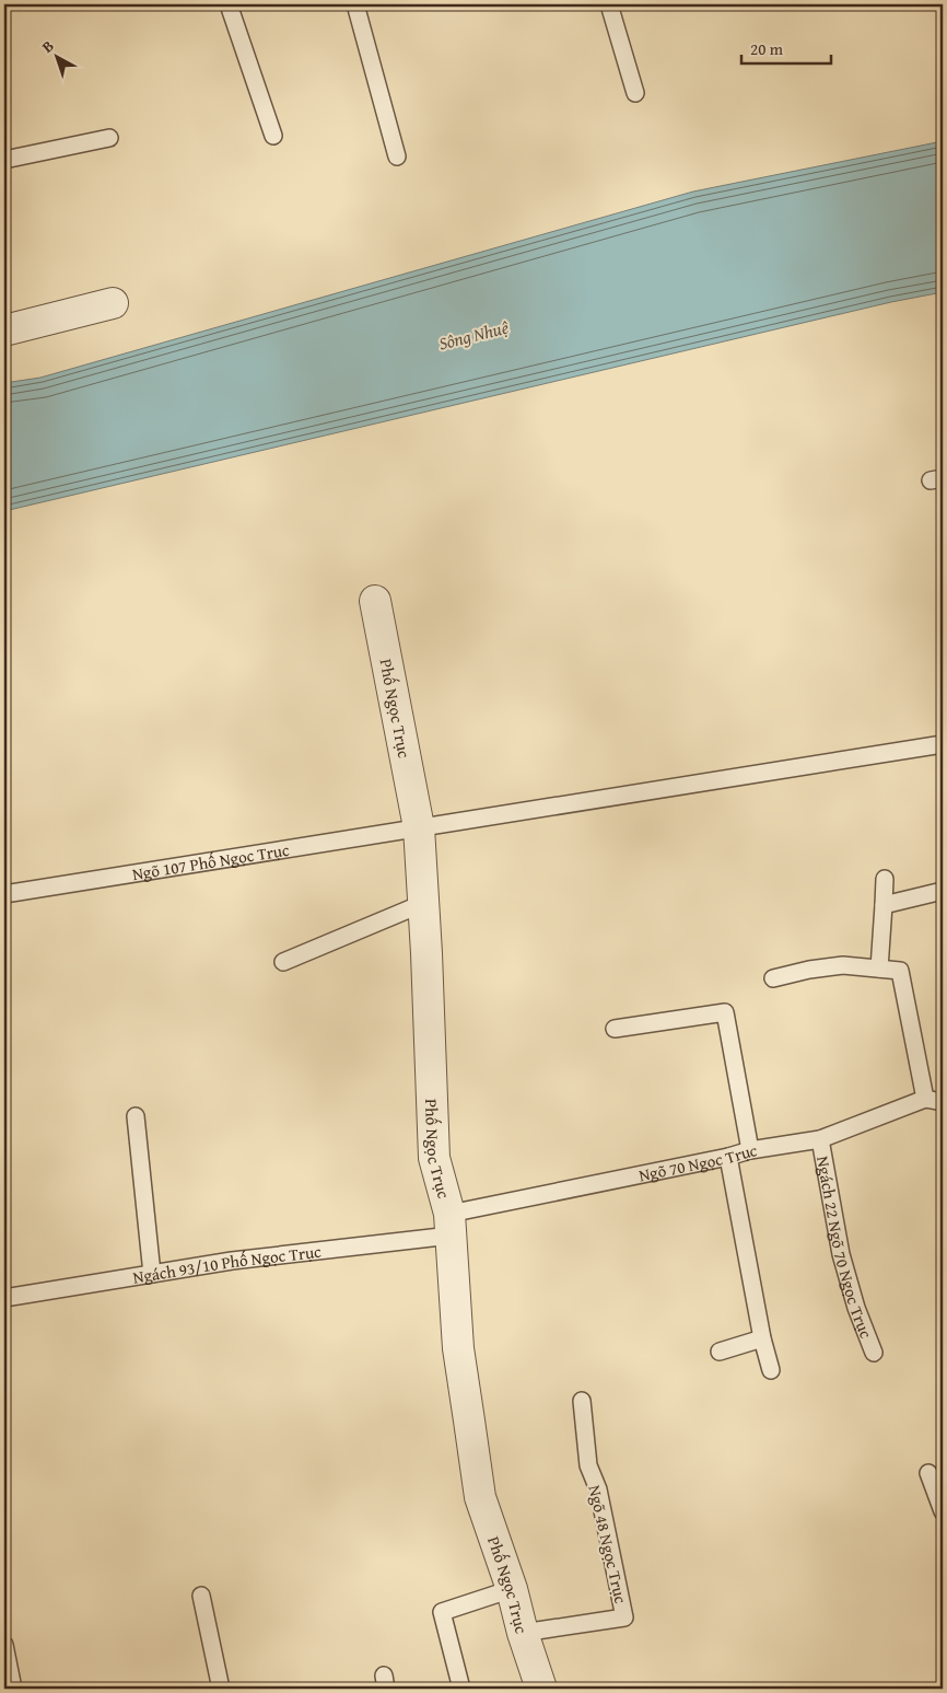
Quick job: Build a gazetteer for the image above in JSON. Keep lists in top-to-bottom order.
{
  "streets": {
    "street": ["Phố Ngọc Trục"],
    "lane": [
      "Ngõ 107 Phố Ngọc Trục",
      "Ngõ 70 Ngọc Trục",
      "Ngách 22 Ngõ 70 Ngọc Trục",
      "Ngách 93/10 Phố Ngọc Trục",
      "Ngõ 48 Ngọc Trục"
    ]
  },
  "crossings": [
    ["Phố Ngọc Trục", "Ngõ 107 Phố Ngọc Trục"],
    ["Phố Ngọc Trục", "Ngõ 70 Ngọc Trục"],
    ["Phố Ngọc Trục", "Ngách 93/10 Phố Ngọc Trục"],
    ["Phố Ngọc Trục", "Ngõ 48 Ngọc Trục"],
    ["Ngõ 70 Ngọc Trục", "Ngách 22 Ngõ 70 Ngọc Trục"],
    ["Ngõ 70 Ngọc Trục", "Ngách 93/10 Phố Ngọc Trục"]
  ],
  "water": ["Sông Nhuệ"],
  "scale_bar": "20 m",
  "north": "top left"
}
